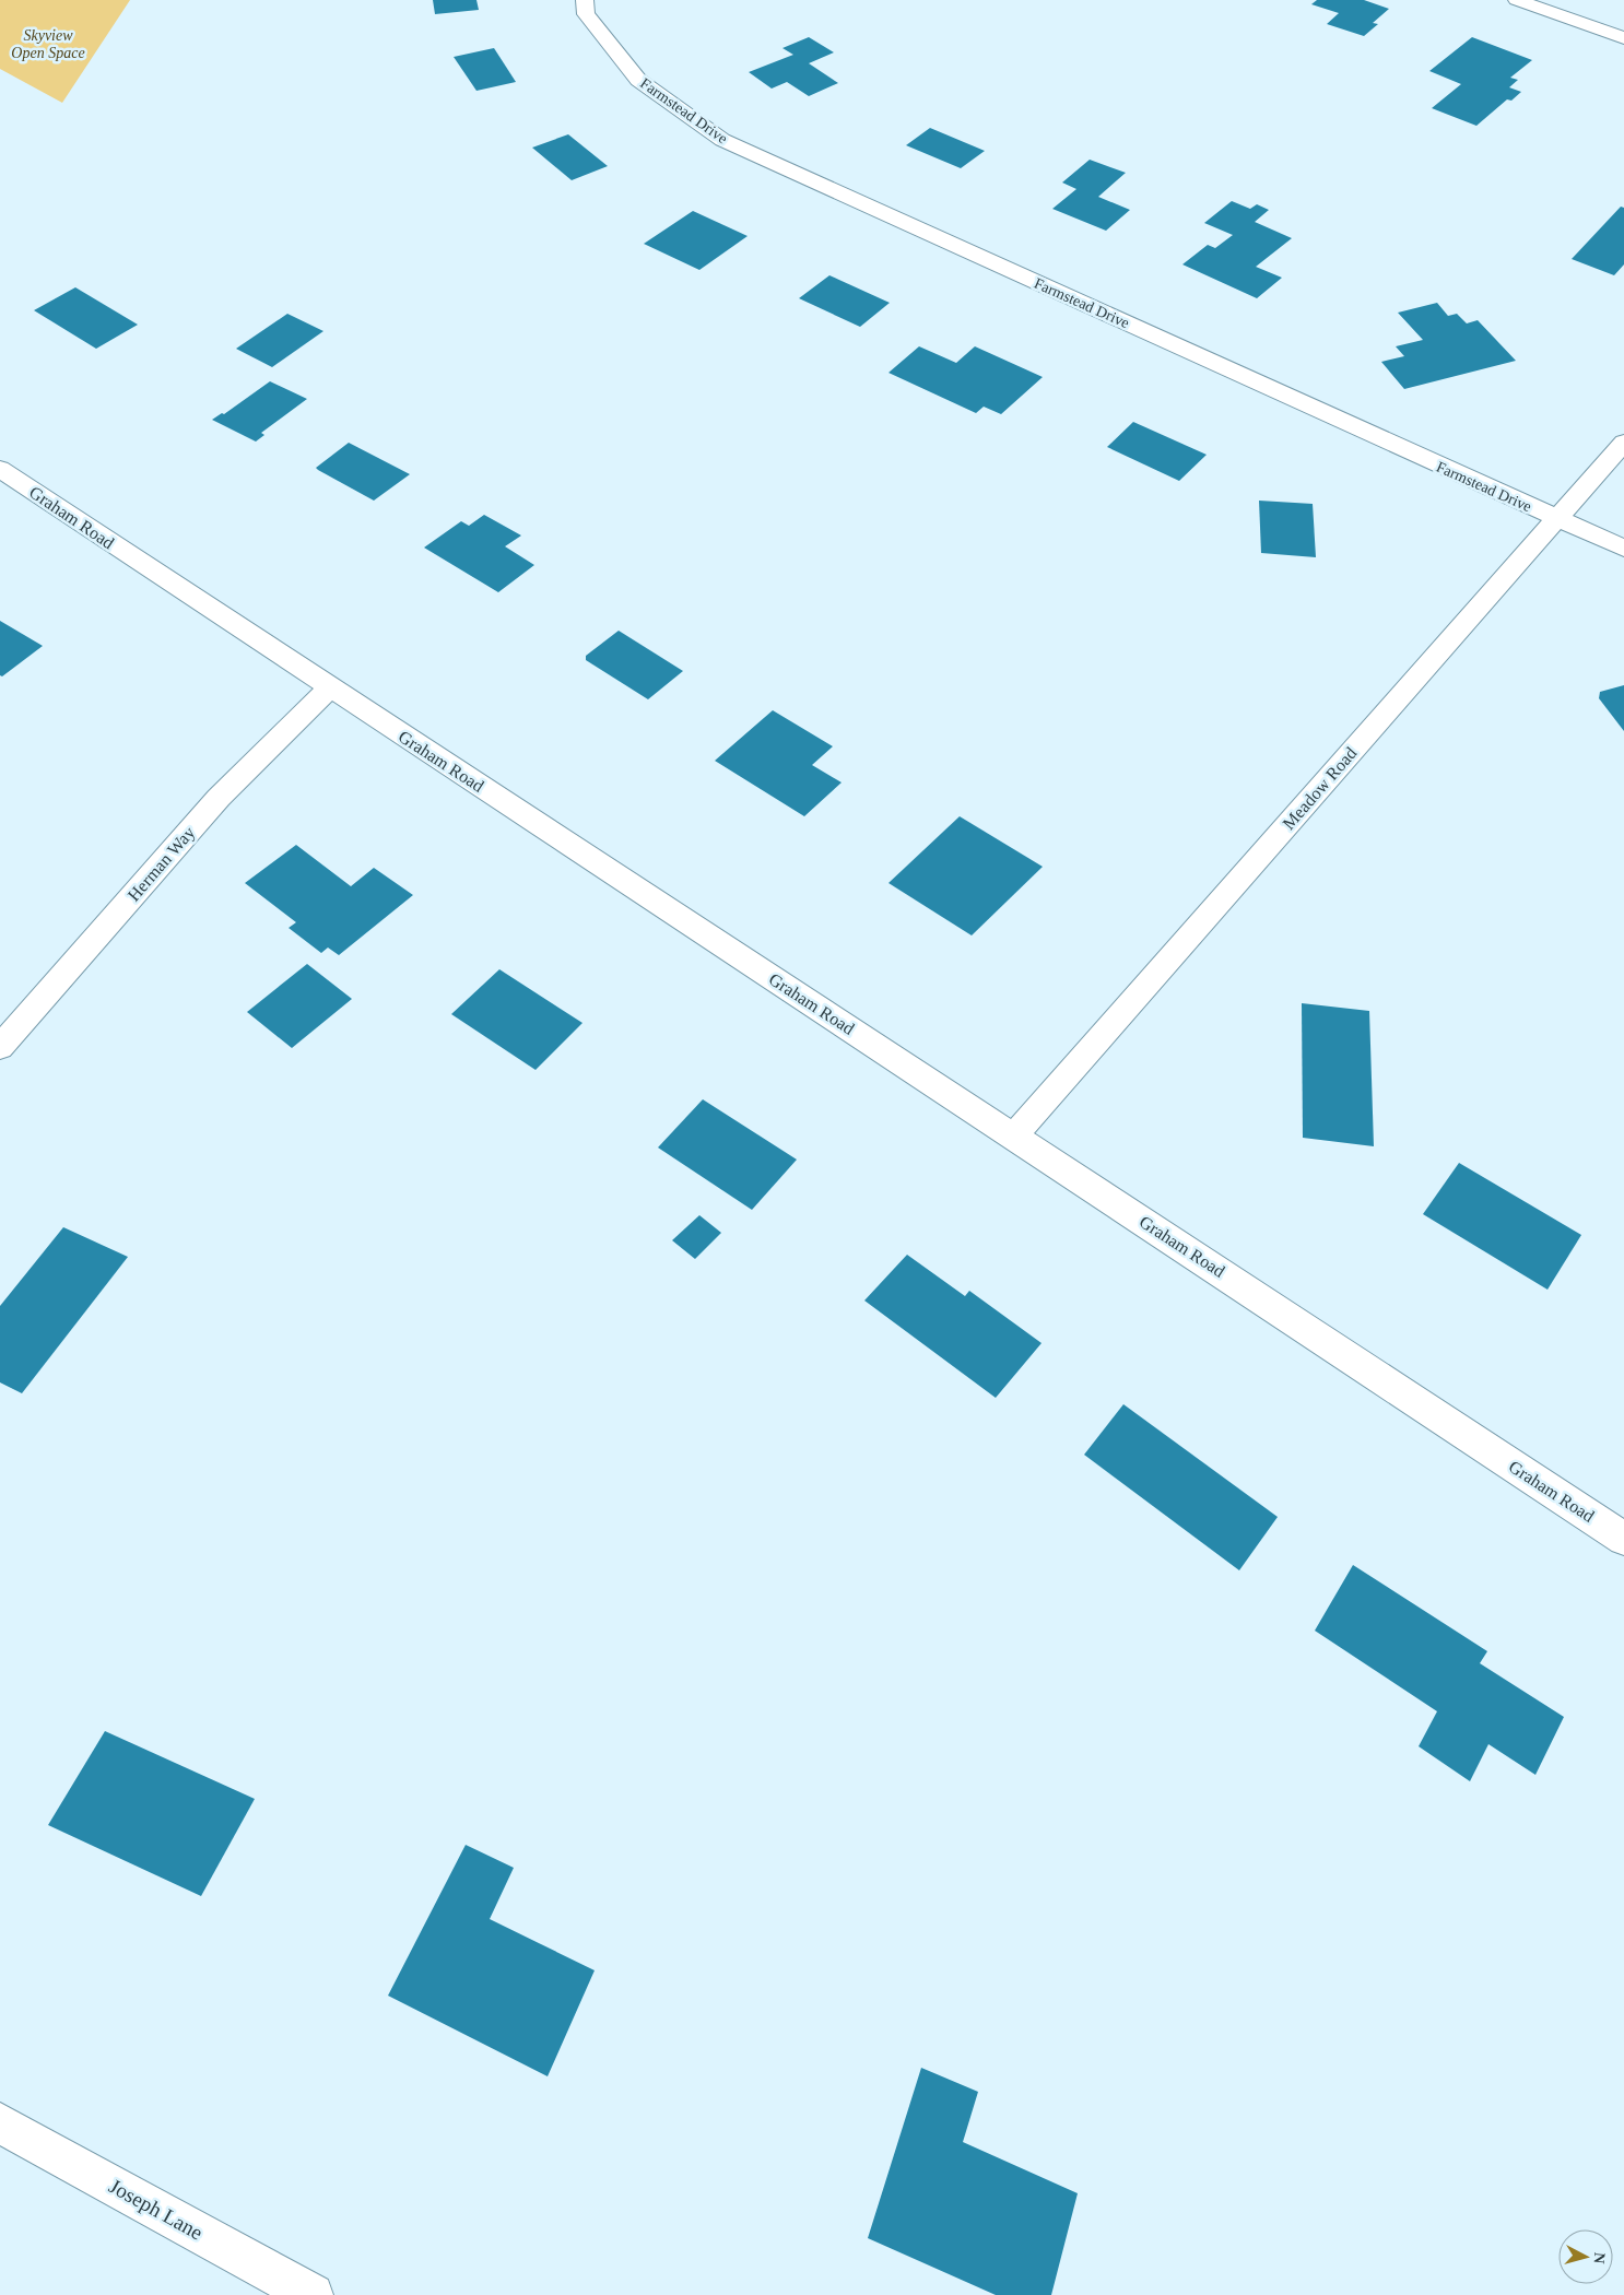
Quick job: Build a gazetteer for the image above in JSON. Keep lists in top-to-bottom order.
{
  "streets": {
    "street": [
      "Farmstead Drive",
      "Graham Road",
      "Meadow Road",
      "Herman Way",
      "Joseph Lane"
    ]
  },
  "crossings": [
    ["Farmstead Drive", "Meadow Road"],
    ["Graham Road", "Meadow Road"],
    ["Graham Road", "Herman Way"]
  ],
  "parks": ["Skyview Open Space"],
  "north": "right"
}
